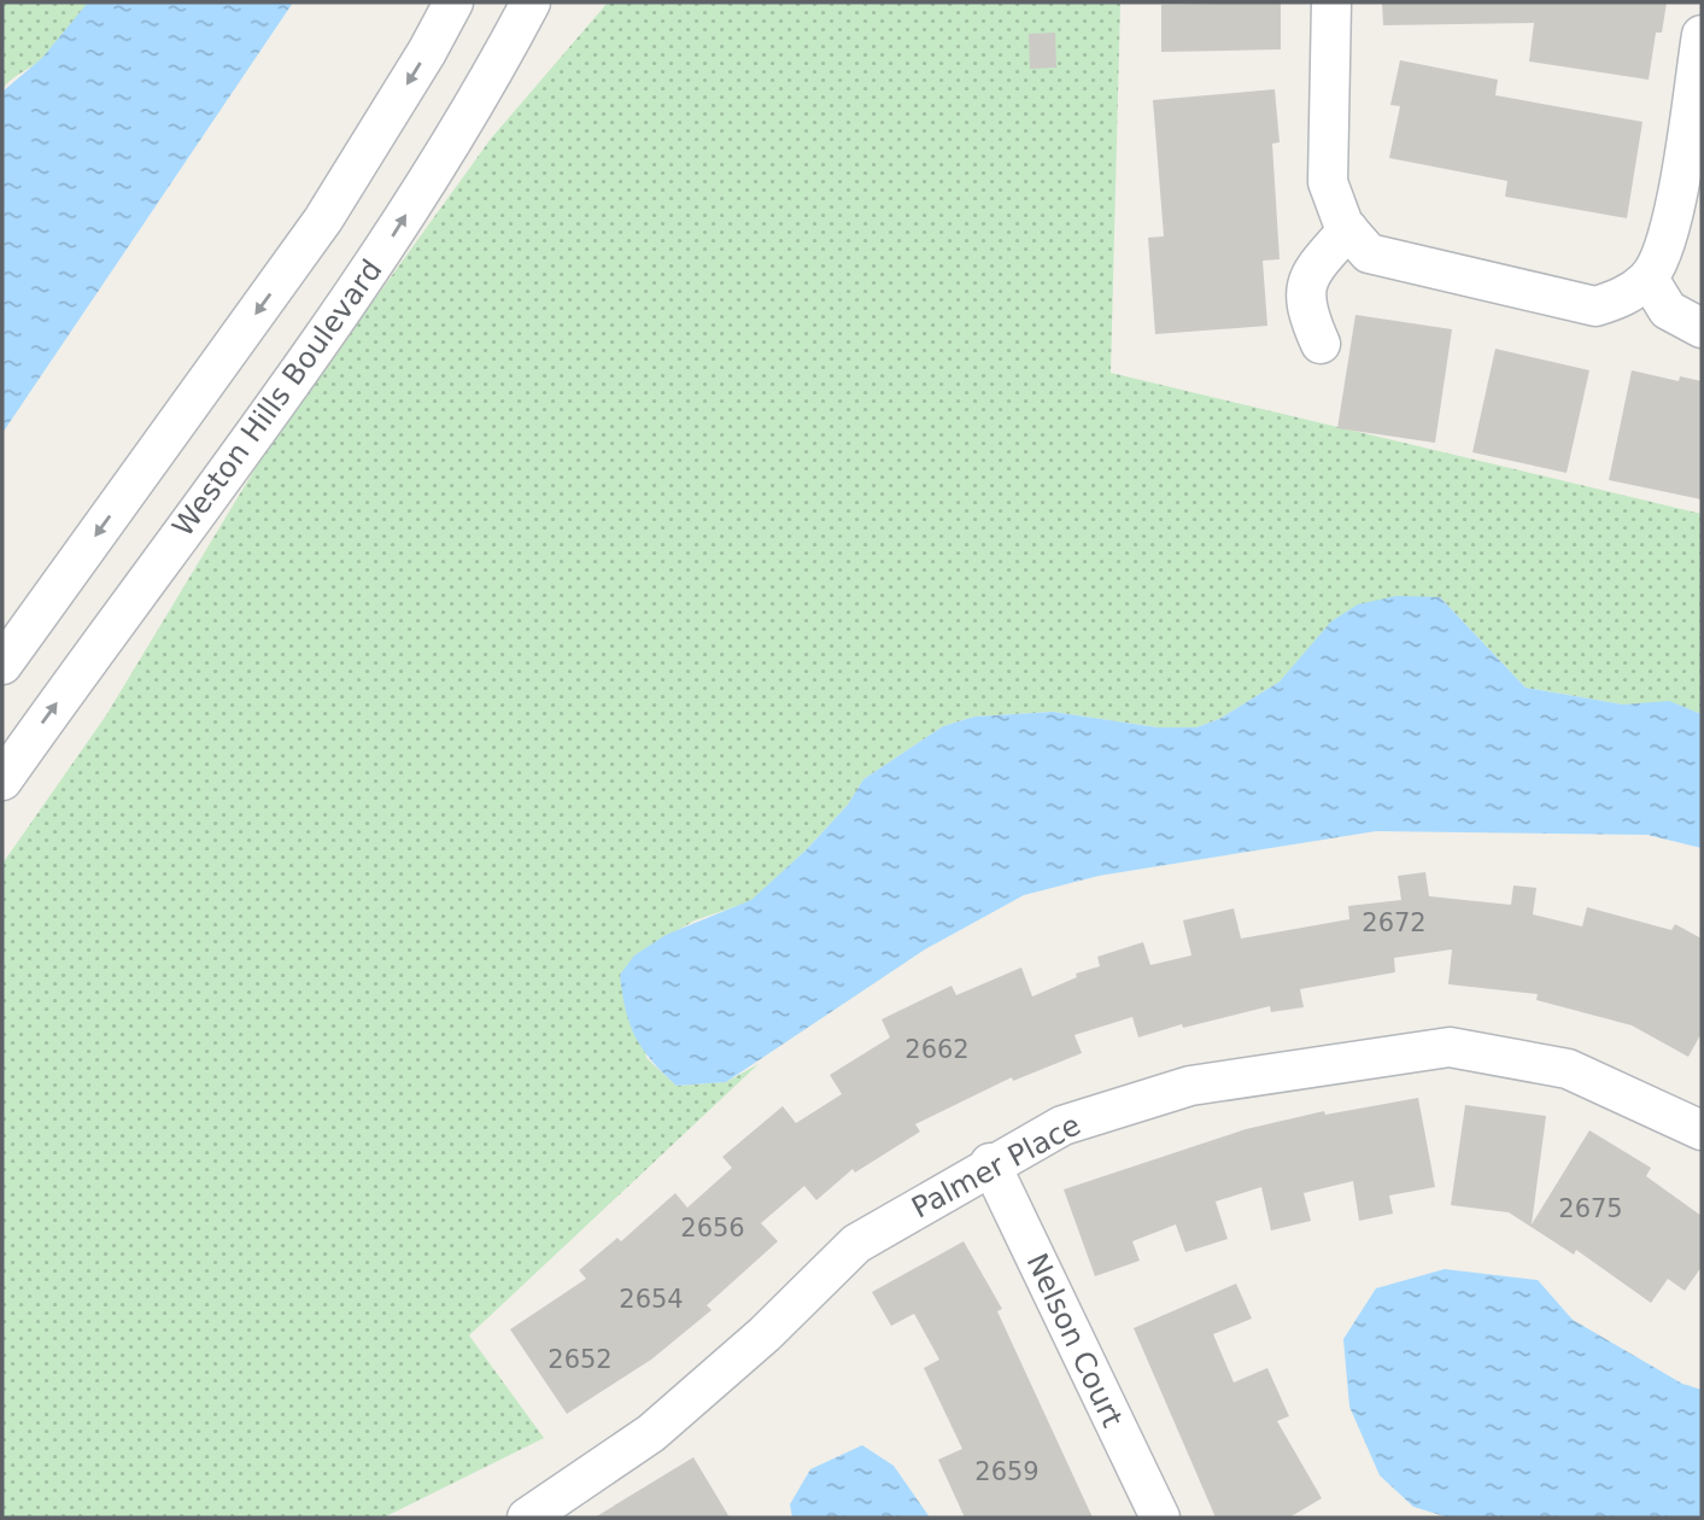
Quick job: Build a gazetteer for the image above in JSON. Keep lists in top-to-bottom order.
{
  "streets": {
    "street": ["Weston Hills Boulevard", "Palmer Place", "Nelson Court"]
  },
  "crossings": [
    ["Palmer Place", "Nelson Court"]
  ],
  "house_numbers": [
    "2672",
    "2662",
    "2675",
    "2656",
    "2654",
    "2652",
    "2659"
  ]
}
